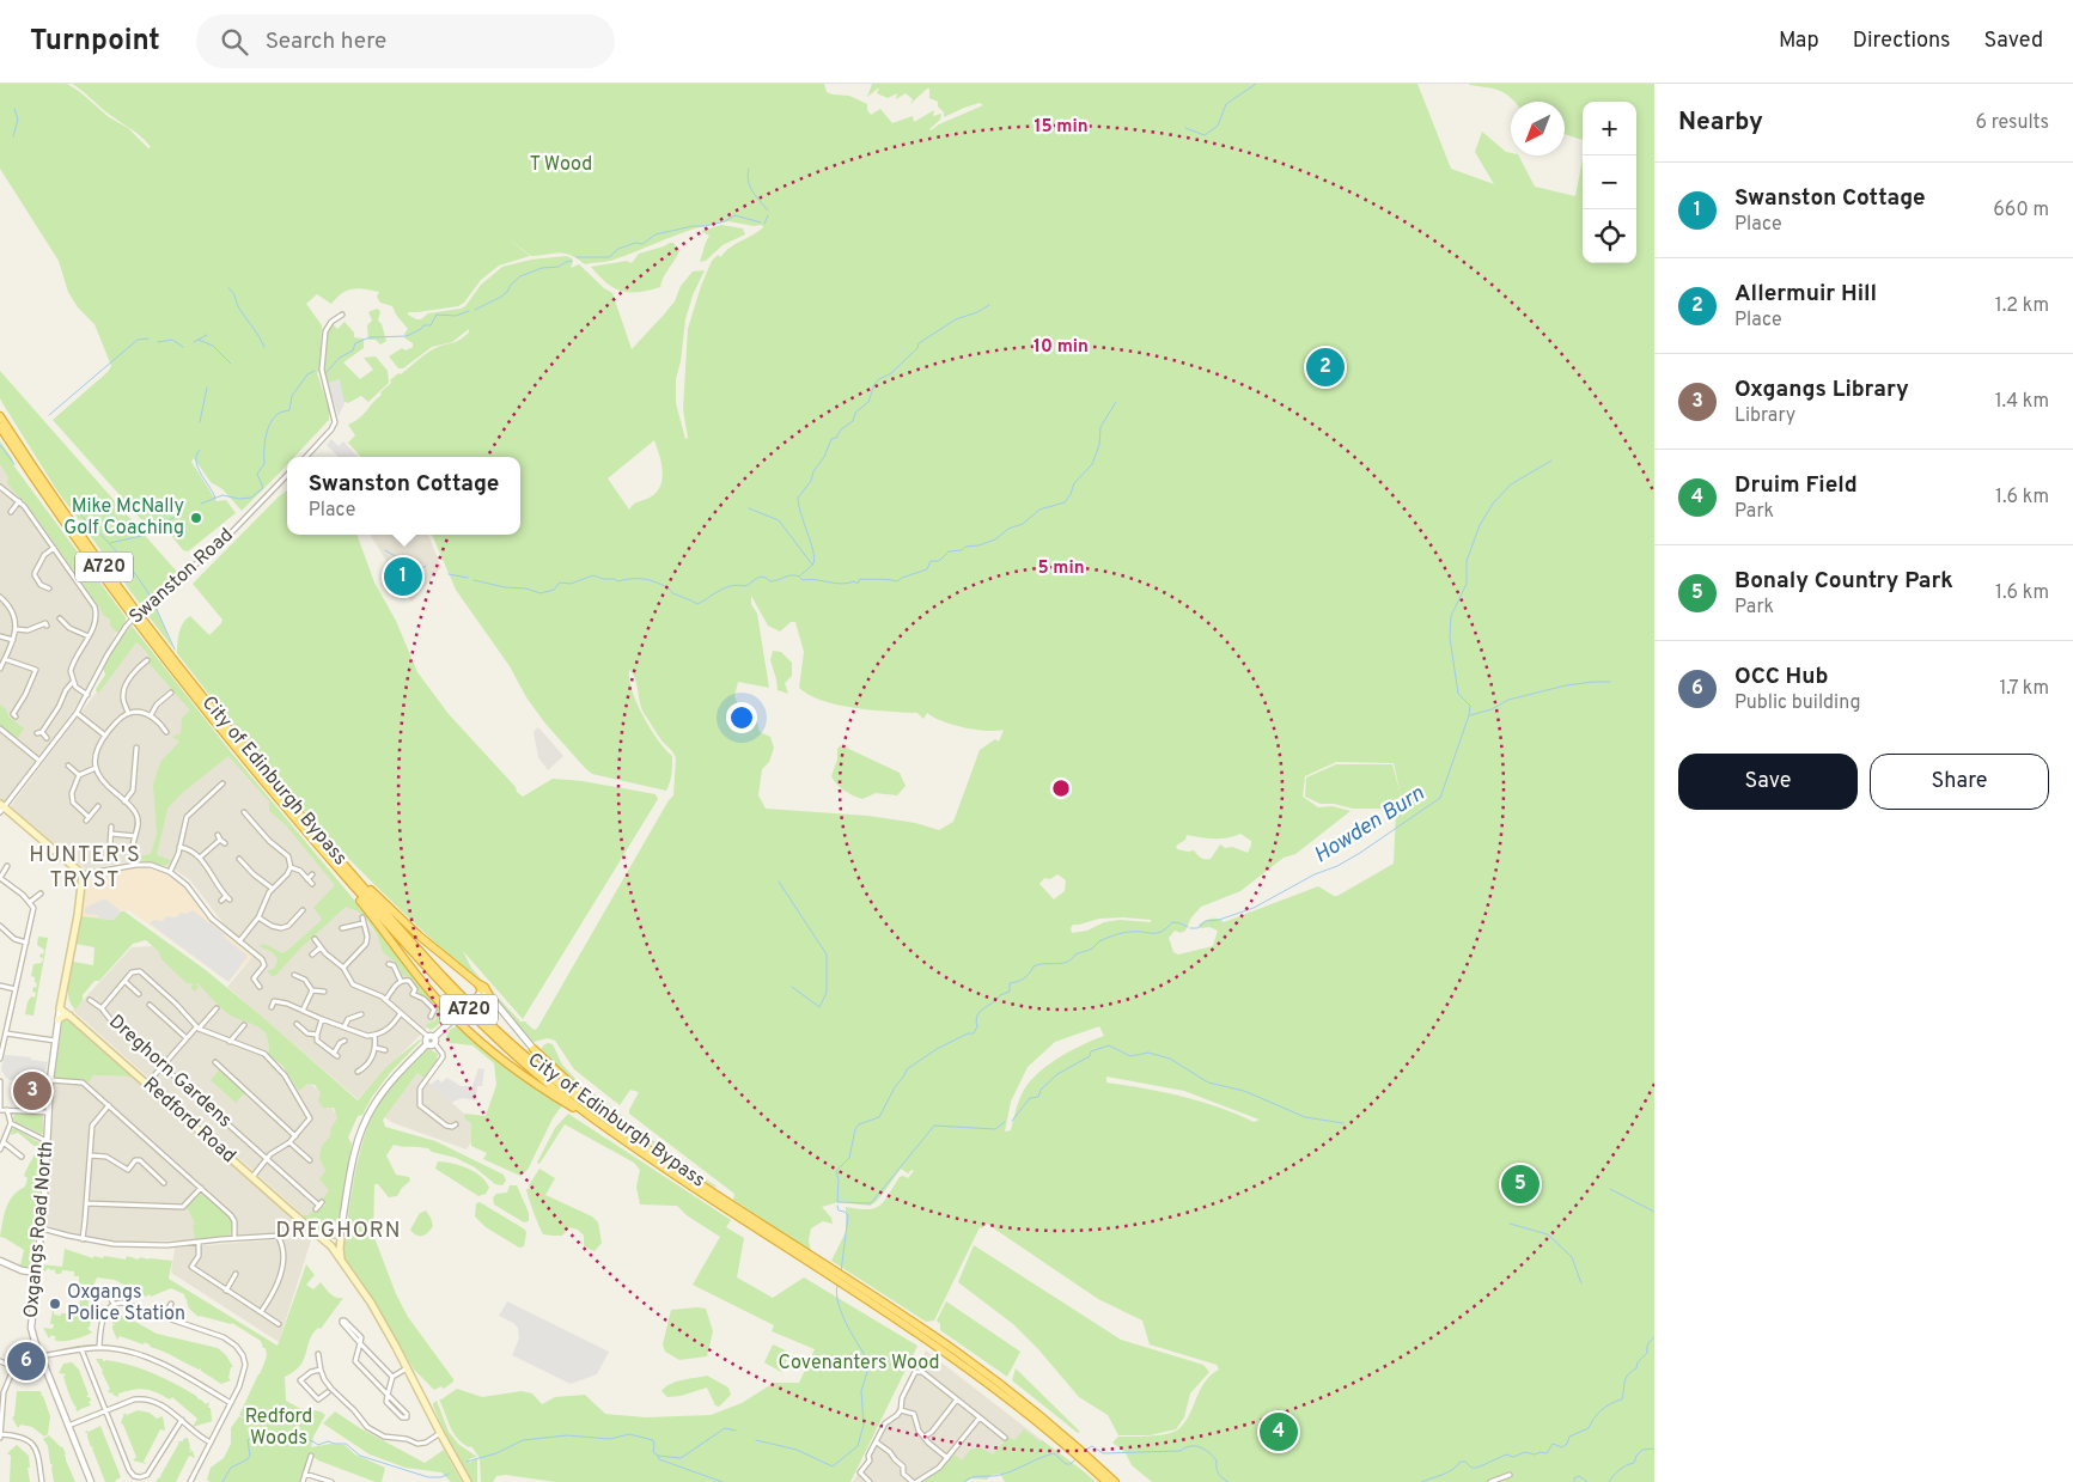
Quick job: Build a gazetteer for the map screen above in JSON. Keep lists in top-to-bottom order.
{
  "streets": {
    "highway": ["A720", "City of Edinburgh Bypass"],
    "main road": ["Redford Road"],
    "street": ["Swanston Road", "Dreghorn Gardens", "Oxgangs Road North"]
  },
  "crossings": [
    ["Redford Road", "Oxgangs Road North"]
  ],
  "districts": ["HUNTER'S TRYST", "DREGHORN"],
  "water": ["Howden Burn"],
  "parks": ["T Wood", "Covenanters Wood", "Redford Woods"],
  "places": ["Mike McNally Golf Coaching", "Oxgangs Police Station"],
  "north": "bottom left",
  "page": {
    "header": "Turnpoint",
    "search": "Search here",
    "nav": ["Map", "Directions", "Saved"],
    "heading": ["Nearby", "6 results"],
    "map_buttons": ["+", "−"],
    "list": [
      {
        "mark": "1",
        "name": "Swanston Cottage",
        "note": "Place",
        "value": "660 m"
      },
      {
        "mark": "2",
        "name": "Allermuir Hill",
        "note": "Place",
        "value": "1.2 km"
      },
      {
        "mark": "3",
        "name": "Oxgangs Library",
        "note": "Library",
        "value": "1.4 km"
      },
      {
        "mark": "4",
        "name": "Druim Field",
        "note": "Park",
        "value": "1.6 km"
      },
      {
        "mark": "5",
        "name": "Bonaly Country Park",
        "note": "Park",
        "value": "1.6 km"
      },
      {
        "mark": "6",
        "name": "OCC Hub",
        "note": "Public building",
        "value": "1.7 km"
      }
    ],
    "pins": [
      "2",
      "1",
      "3",
      "5",
      "6",
      "4"
    ],
    "popup": ["Swanston Cottage", "Place"],
    "buttons": ["Save", "Share"]
  },
  "rings": ["15 min", "10 min", "5 min"]
}
